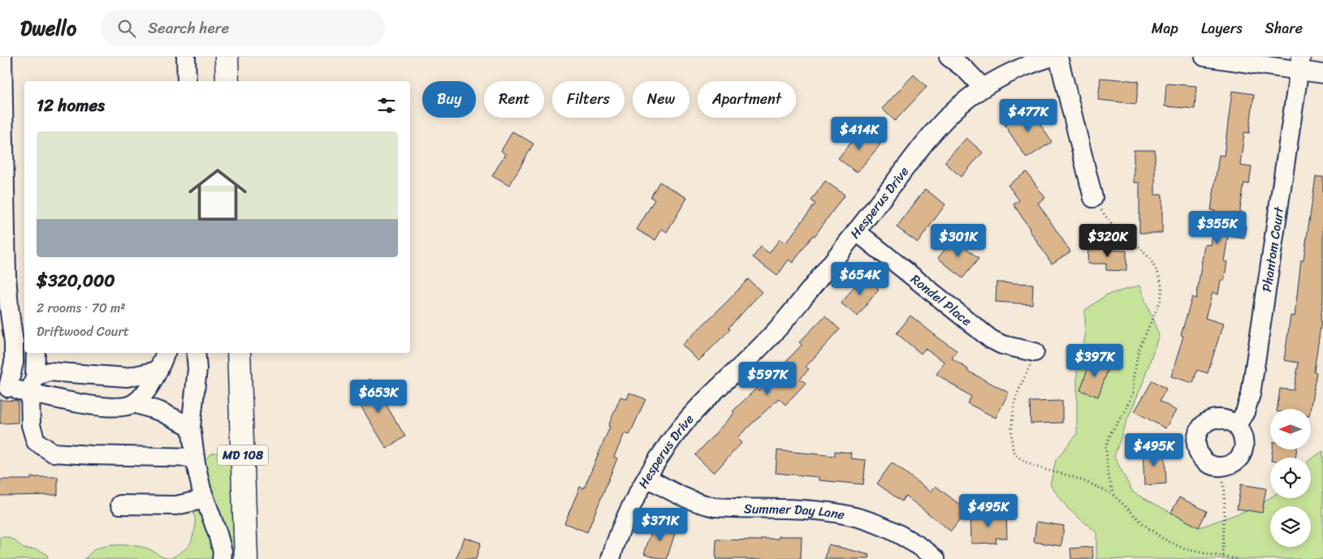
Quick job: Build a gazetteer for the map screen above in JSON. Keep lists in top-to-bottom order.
{
  "streets": {
    "main road": ["MD 108"],
    "street": [
      "Hesperus Drive",
      "Phantom Court",
      "Rondel Place",
      "Summer Day Lane"
    ]
  },
  "crossings": [
    ["Hesperus Drive", "Rondel Place"],
    ["Hesperus Drive", "Summer Day Lane"]
  ],
  "north": "left",
  "page": {
    "header": "Dwello",
    "search": "Search here",
    "nav": ["Map", "Layers", "Share"],
    "chip": [
      "Buy",
      "Rent",
      "Filters",
      "New",
      "Apartment"
    ],
    "heading": "12 homes",
    "price": [
      "$477K",
      "$414K",
      "$355K",
      "$301K",
      "$320K",
      "$654K",
      "$397K",
      "$597K",
      "$653K",
      "$495K",
      "$495K",
      "$371K"
    ],
    "list": [
      {
        "name": "$320,000",
        "note": "2 rooms · 70 m² · Driftwood Court"
      }
    ]
  }
}
